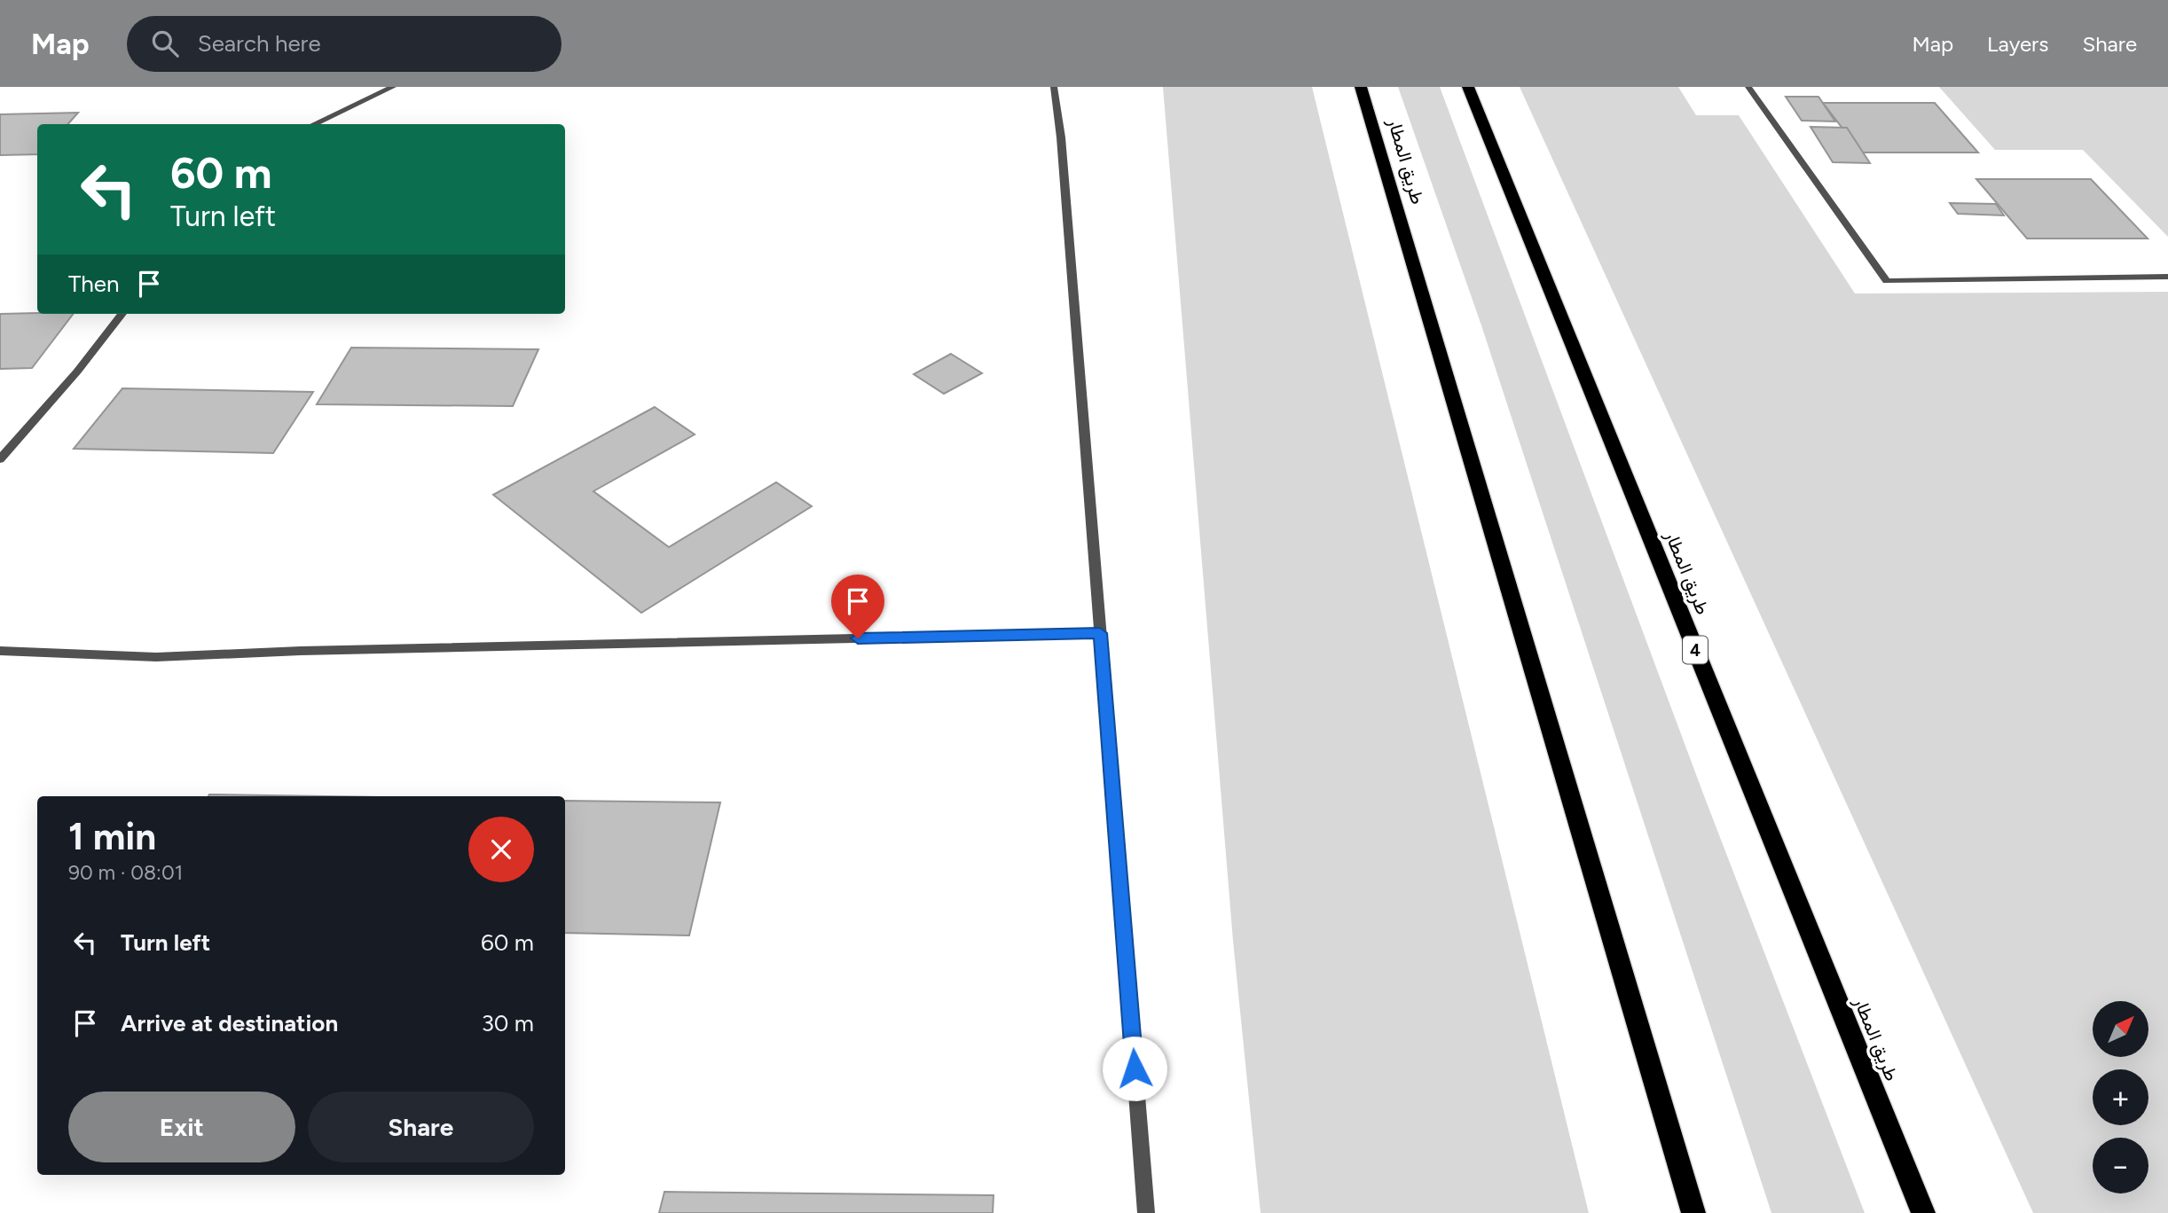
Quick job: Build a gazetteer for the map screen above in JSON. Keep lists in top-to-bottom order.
{
  "streets": {
    "highway": ["طريق المطار", "4"]
  },
  "north": "top right",
  "page": {
    "header": "Map",
    "search": "Search here",
    "nav": ["Map", "Layers", "Share"],
    "turn": ["60 m", "Turn left"],
    "then": "Then",
    "heading": ["1 min", "90 m · 08:01"],
    "list": [
      {
        "name": "Turn left",
        "value": "60 m"
      },
      {
        "name": "Arrive at destination",
        "value": "30 m"
      }
    ],
    "map_buttons": ["+", "−"],
    "buttons": ["Exit", "Share"]
  }
}
